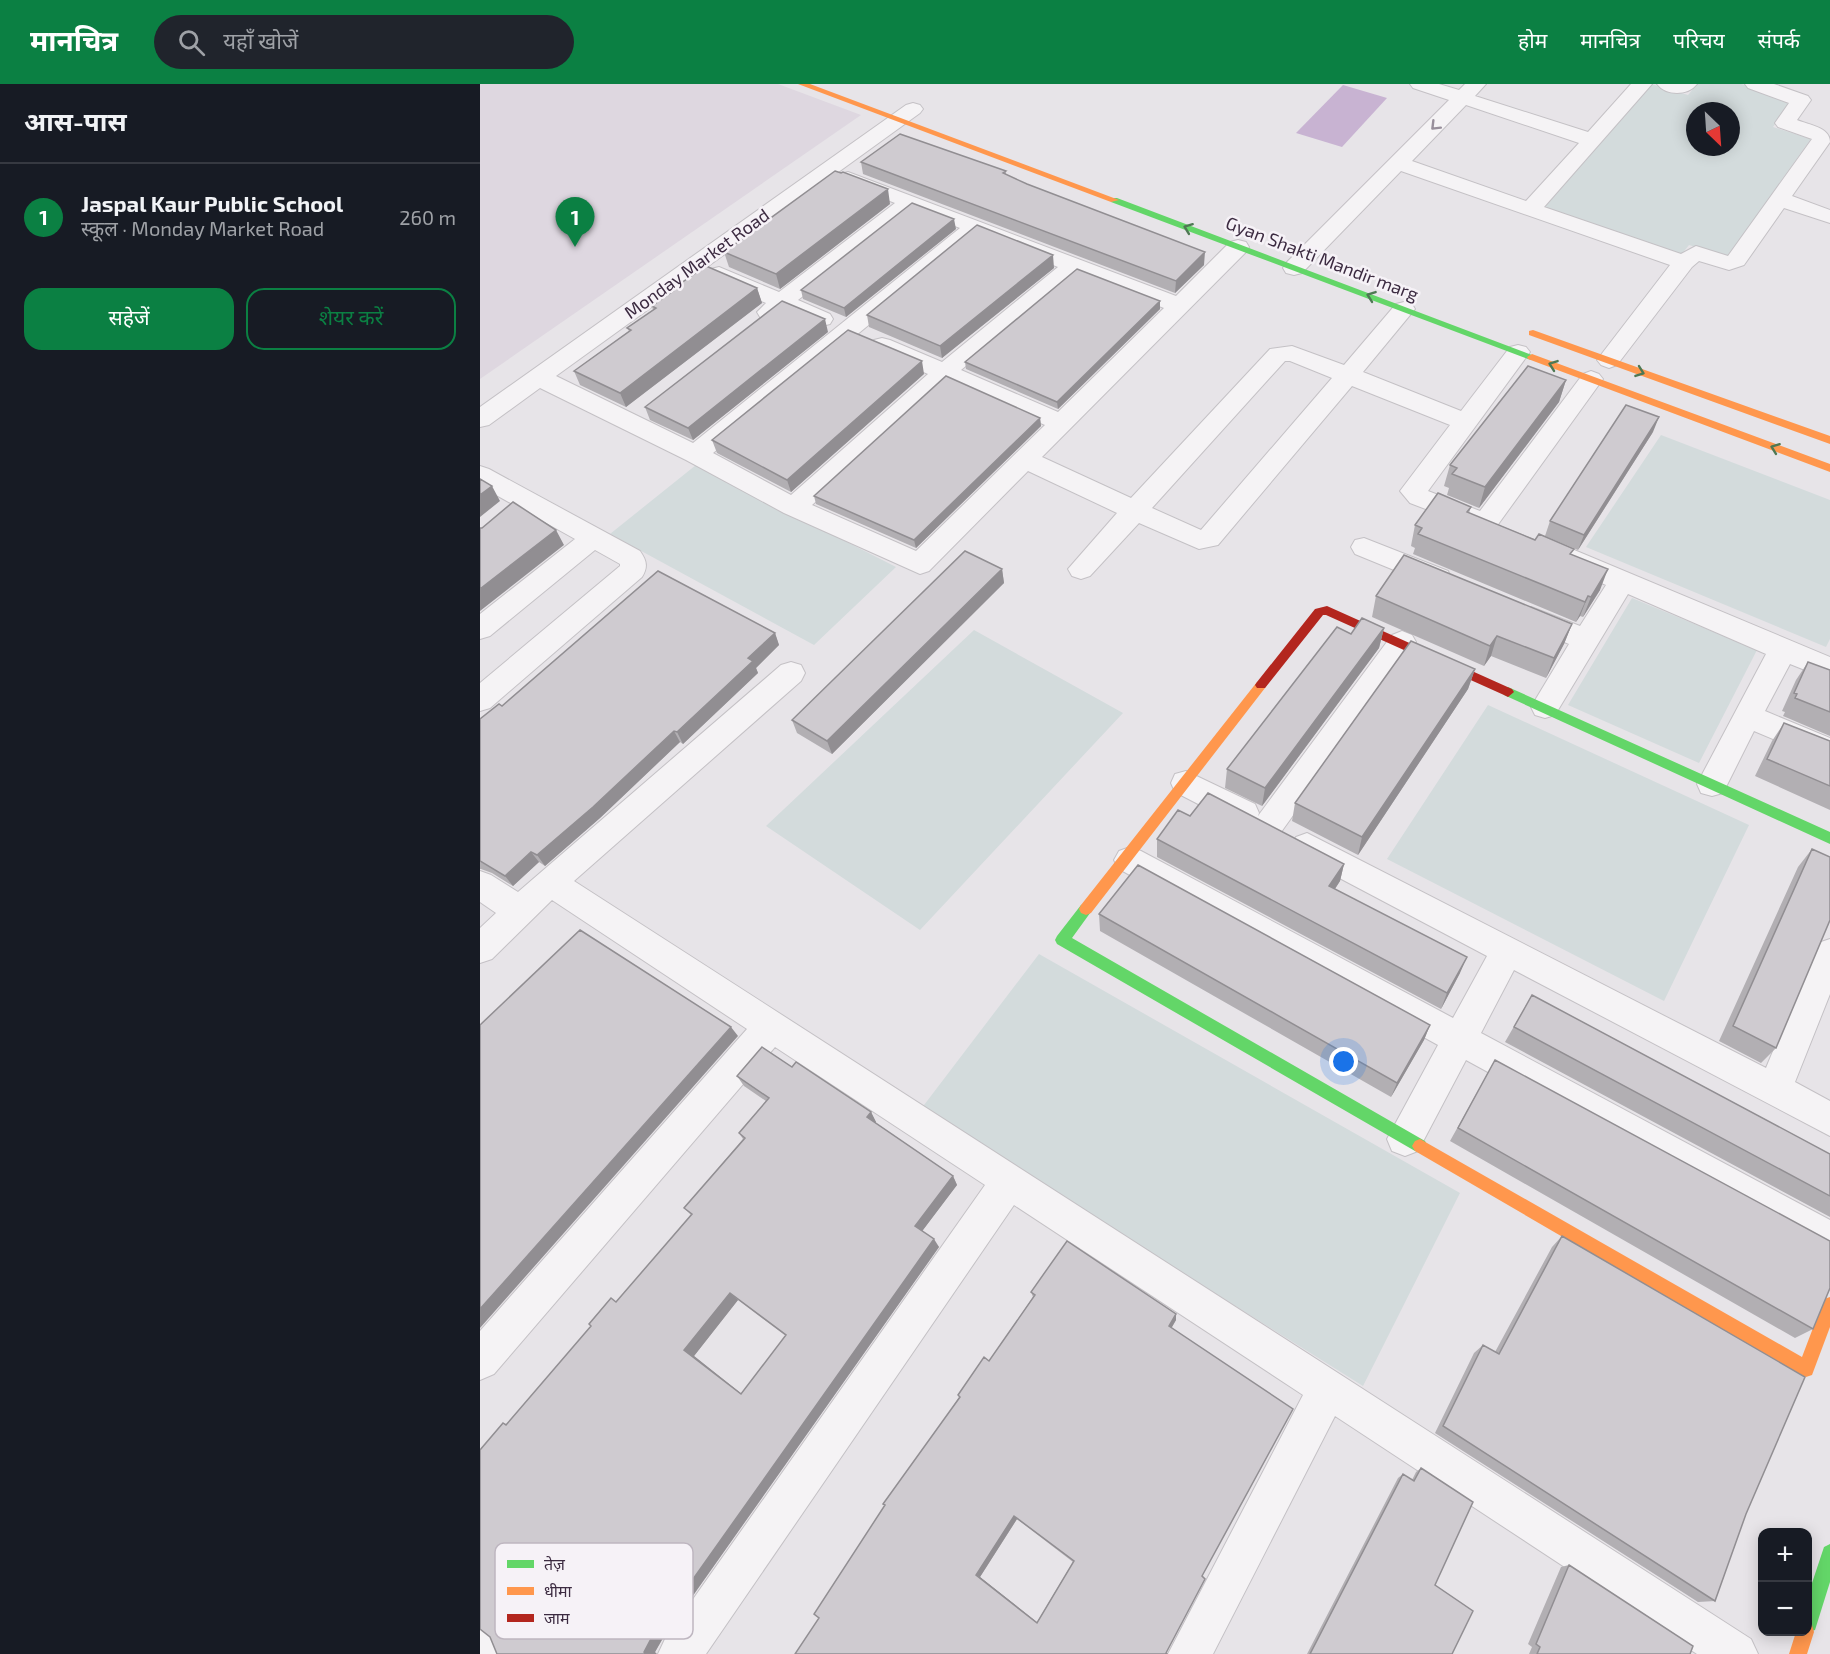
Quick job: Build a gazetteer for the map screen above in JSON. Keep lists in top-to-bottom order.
{
  "streets": {
    "street": ["Gyan Shakti Mandir marg", "Monday Market Road"]
  },
  "crossings": [
    ["Gyan Shakti Mandir marg", "Monday Market Road"]
  ],
  "legend": ["तेज़", "धीमा", "जाम"],
  "north": "bottom right",
  "page": {
    "header": "मानचित्र",
    "search": "यहाँ खोजें",
    "nav": [
      "होम",
      "मानचित्र",
      "परिचय",
      "संपर्क"
    ],
    "heading": "आस-पास",
    "list": [
      {
        "mark": "1",
        "name": "Jaspal Kaur Public School",
        "note": "स्कूल · Monday Market Road",
        "value": "260 m"
      }
    ],
    "pins": "1",
    "buttons": ["सहेजें", "शेयर करें"],
    "map_buttons": ["+", "−"]
  }
}
